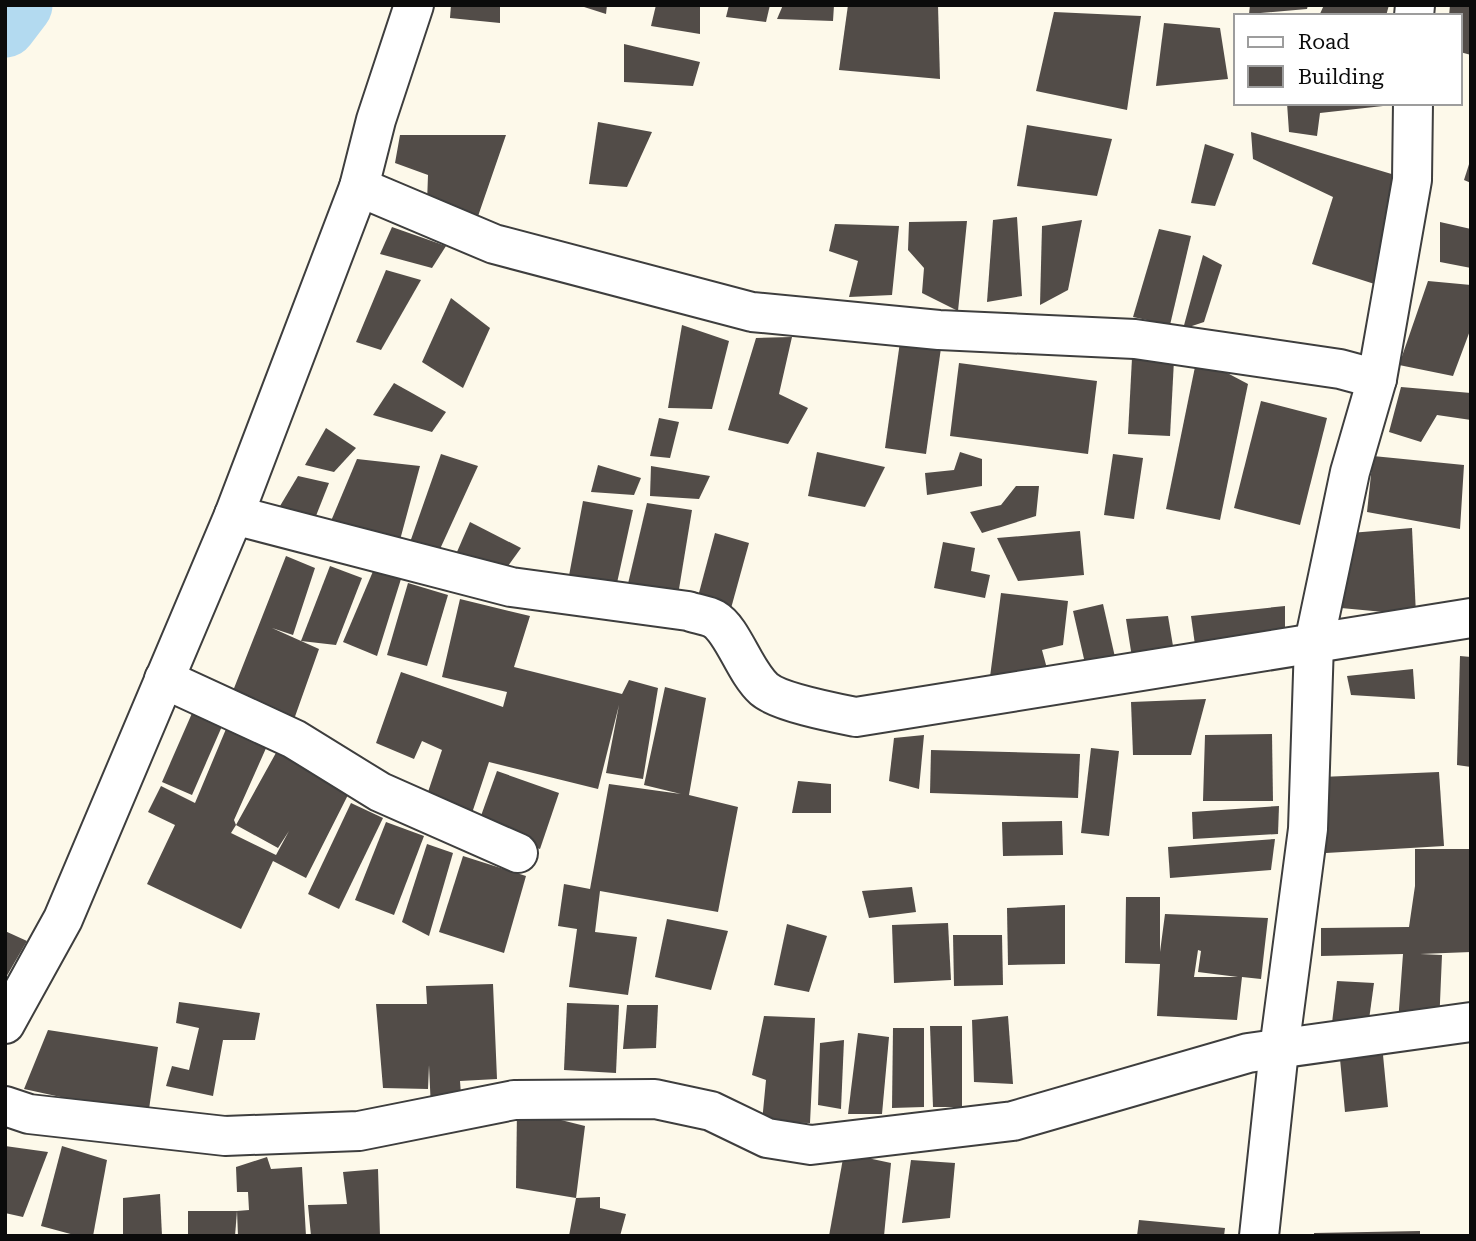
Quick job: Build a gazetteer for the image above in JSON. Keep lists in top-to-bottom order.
{
  "legend": ["Road", "Building"]
}
